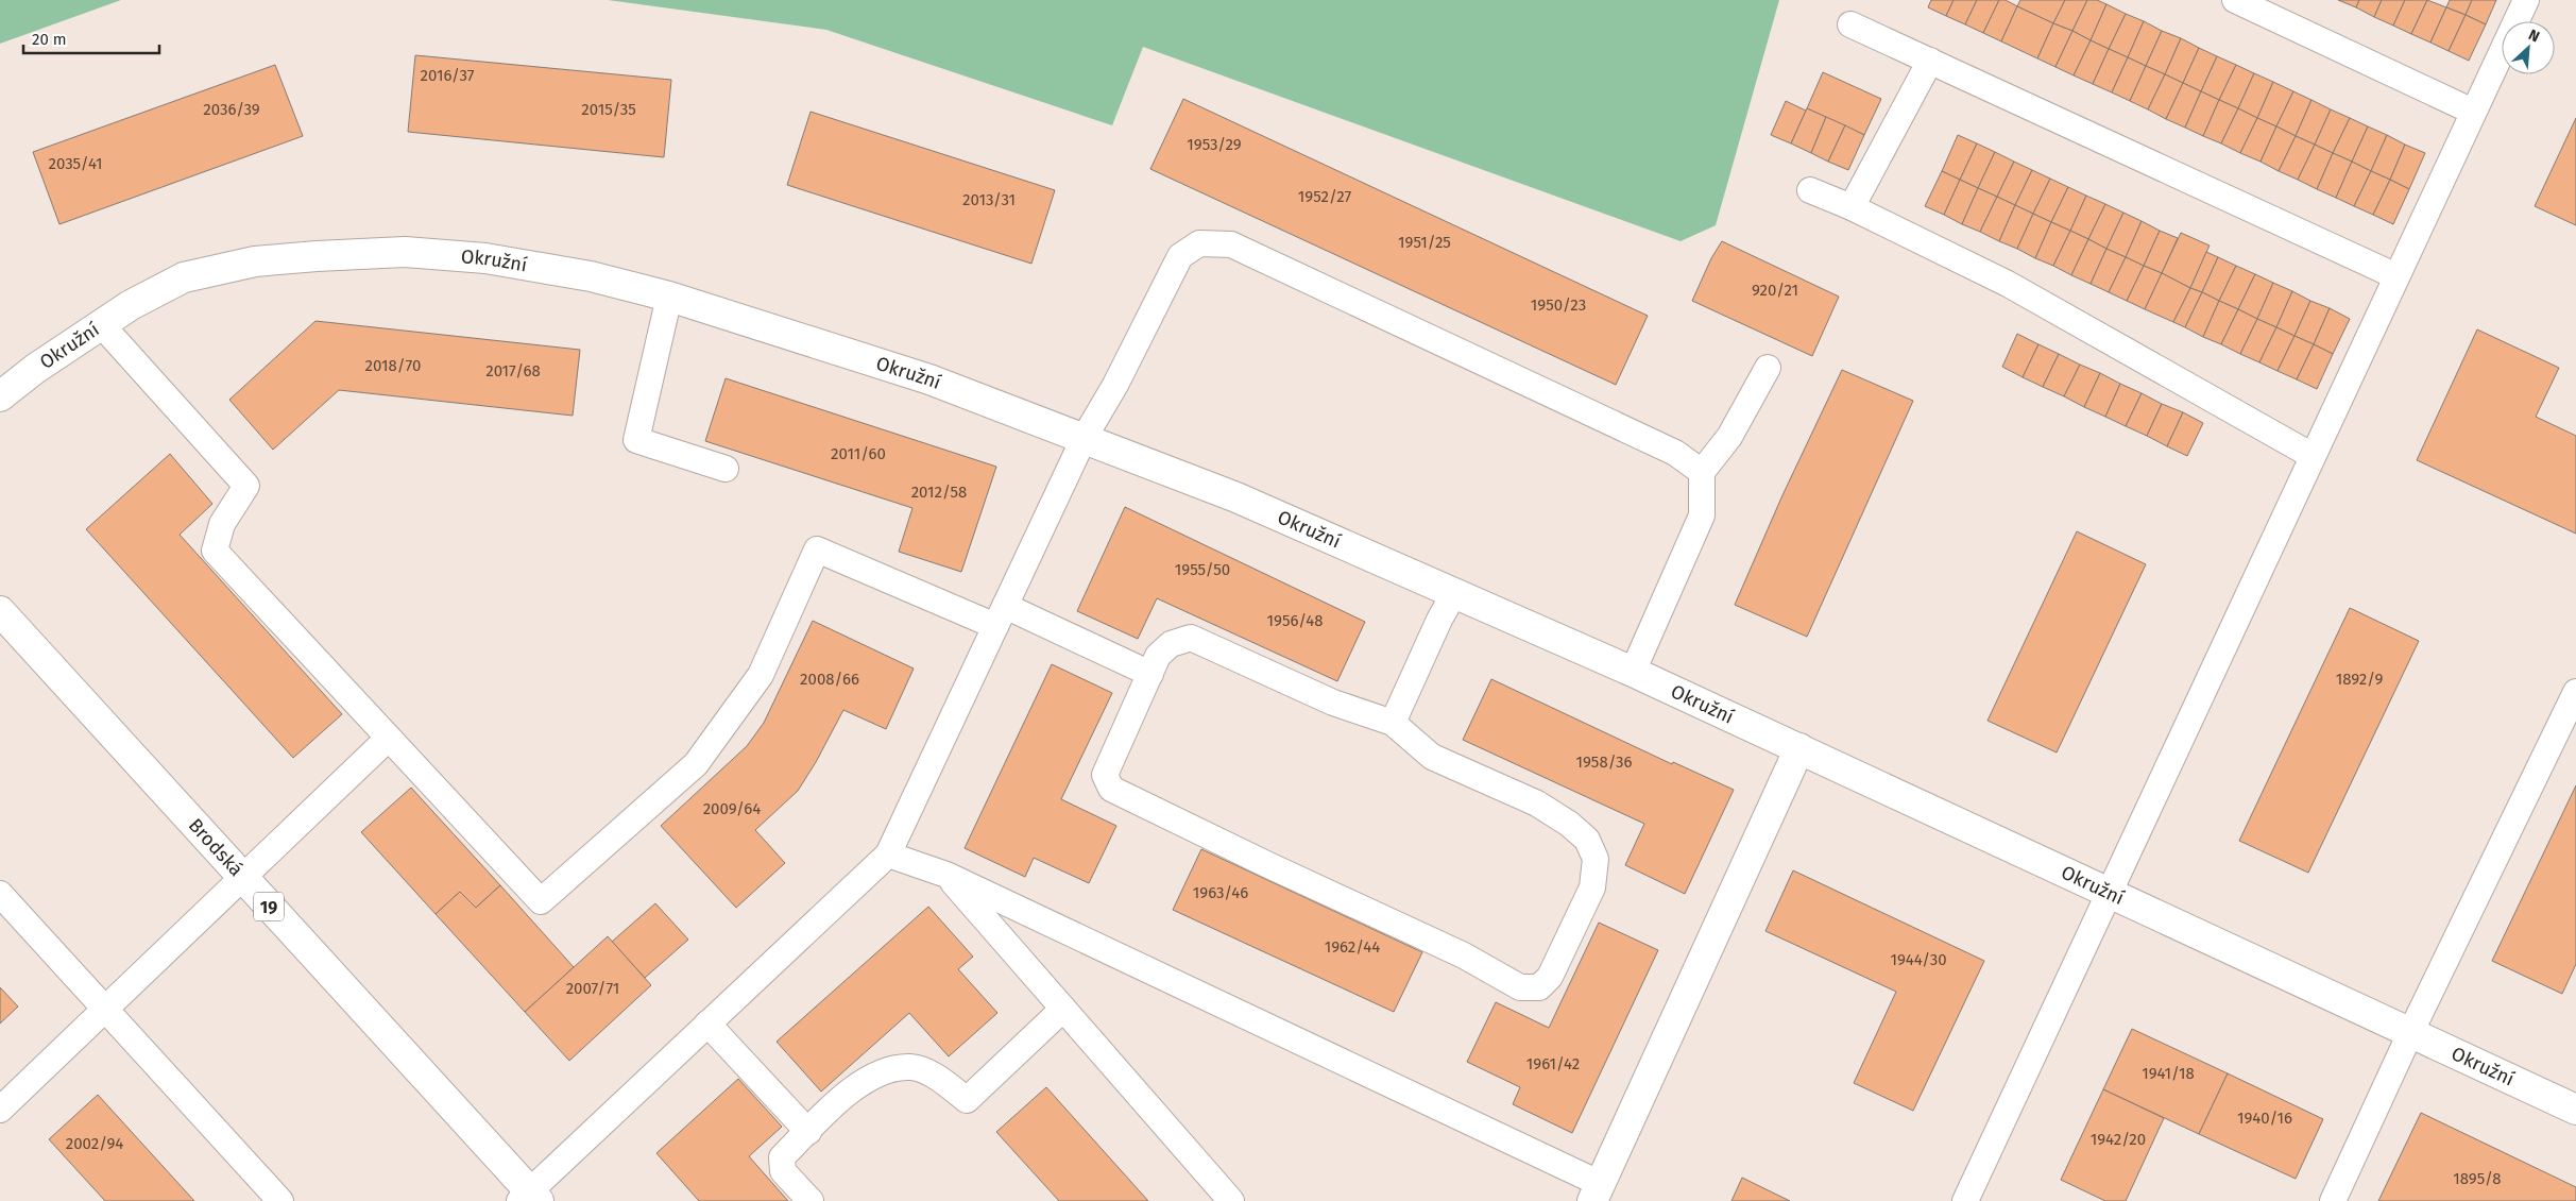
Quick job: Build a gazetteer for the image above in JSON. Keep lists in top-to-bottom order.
{
  "streets": {
    "street": ["Okružní", "Brodská", "19"]
  },
  "house_numbers": [
    "2016/37",
    "2036/39",
    "2015/35",
    "1953/29",
    "2035/41",
    "1952/27",
    "2013/31",
    "1951/25",
    "920/21",
    "1950/23",
    "2018/70",
    "2017/68",
    "2011/60",
    "2012/58",
    "1955/50",
    "1956/48",
    "2008/66",
    "1892/9",
    "1958/36",
    "2009/64",
    "1963/46",
    "1962/44",
    "1944/30",
    "2007/71",
    "1961/42",
    "1941/18",
    "1940/16",
    "1942/20",
    "2002/94",
    "1895/8"
  ],
  "scale_bar": "20 m",
  "north": "top right"
}
